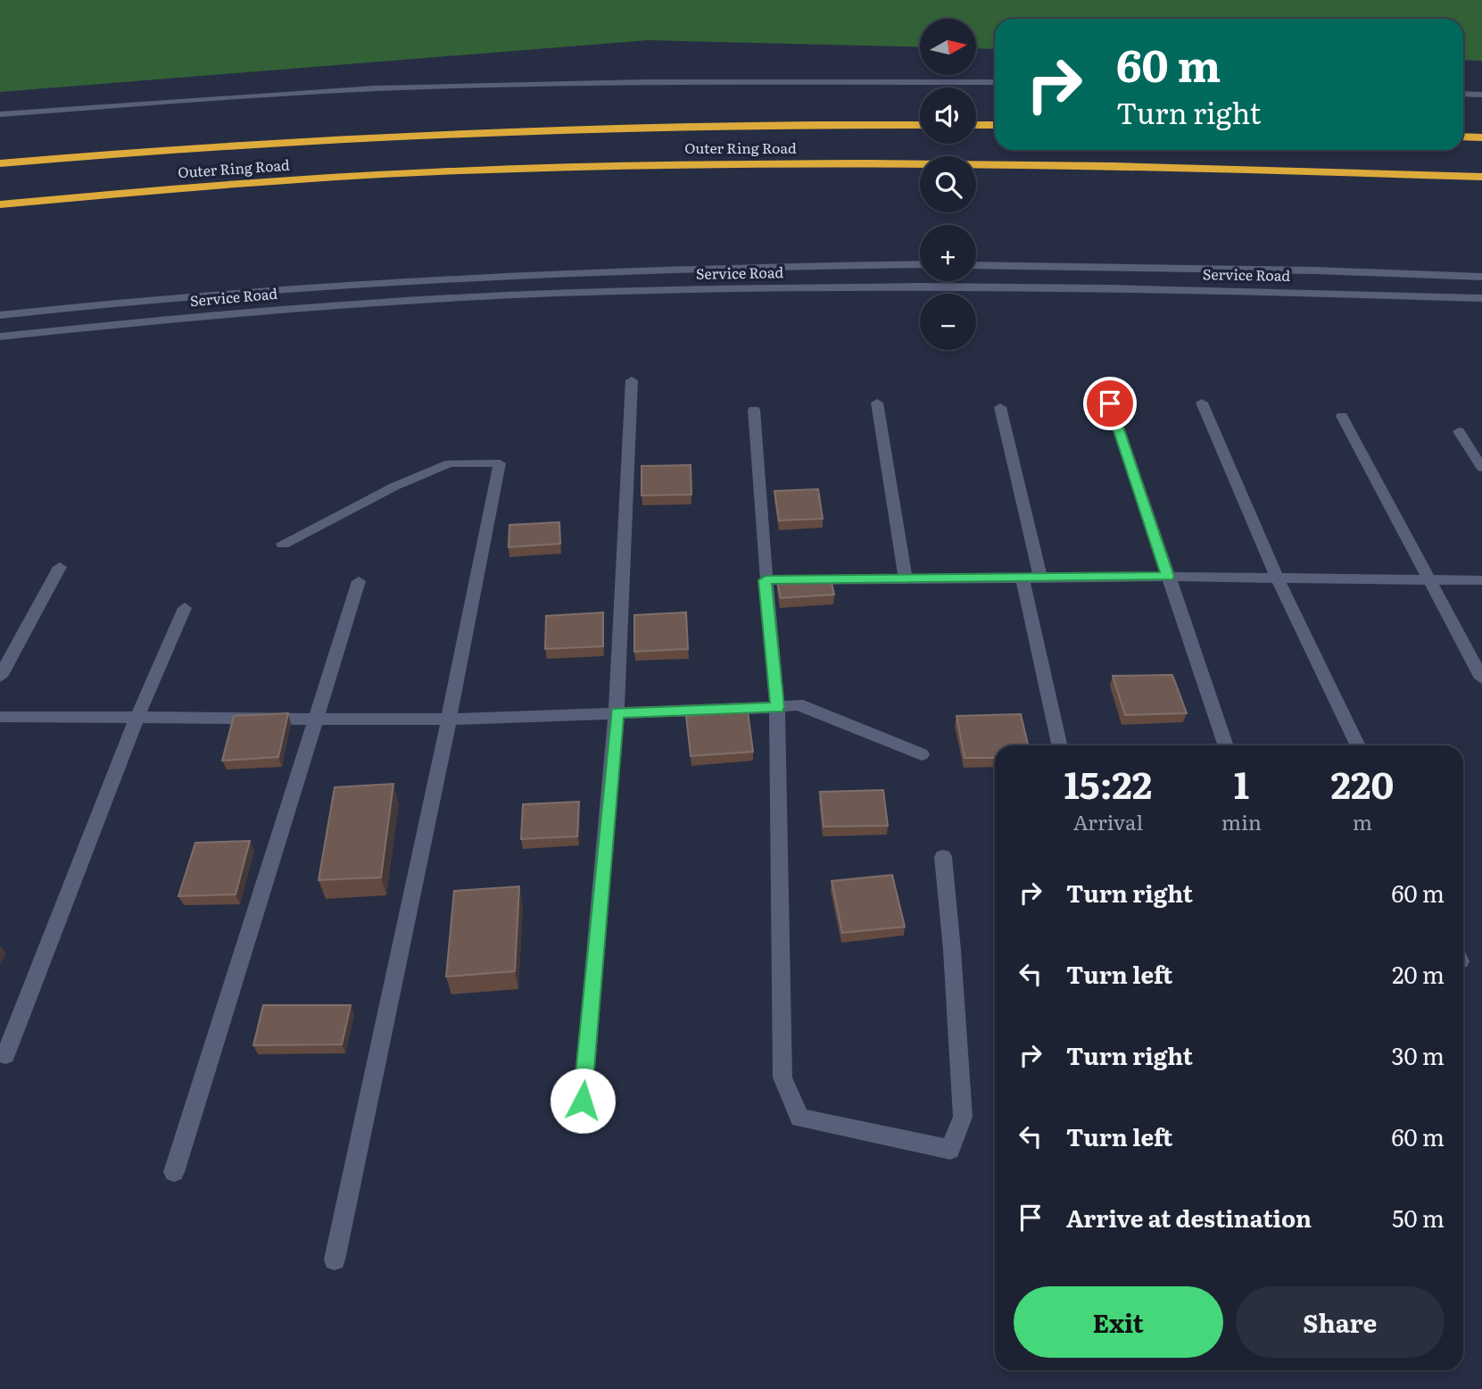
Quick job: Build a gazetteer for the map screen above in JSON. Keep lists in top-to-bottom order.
{
  "streets": {
    "highway": ["Outer Ring Road"],
    "street": ["Service Road"]
  },
  "north": "right",
  "page": {
    "map_buttons": ["+", "−"],
    "turn": ["60 m", "Turn right"],
    "eta": [
      "15:22",
      "Arrival",
      "1",
      "min",
      "220",
      "m"
    ],
    "list": [
      {
        "name": "Turn right",
        "value": "60 m"
      },
      {
        "name": "Turn left",
        "value": "20 m"
      },
      {
        "name": "Turn right",
        "value": "30 m"
      },
      {
        "name": "Turn left",
        "value": "60 m"
      },
      {
        "name": "Arrive at destination",
        "value": "50 m"
      }
    ],
    "buttons": ["Exit", "Share"]
  }
}
